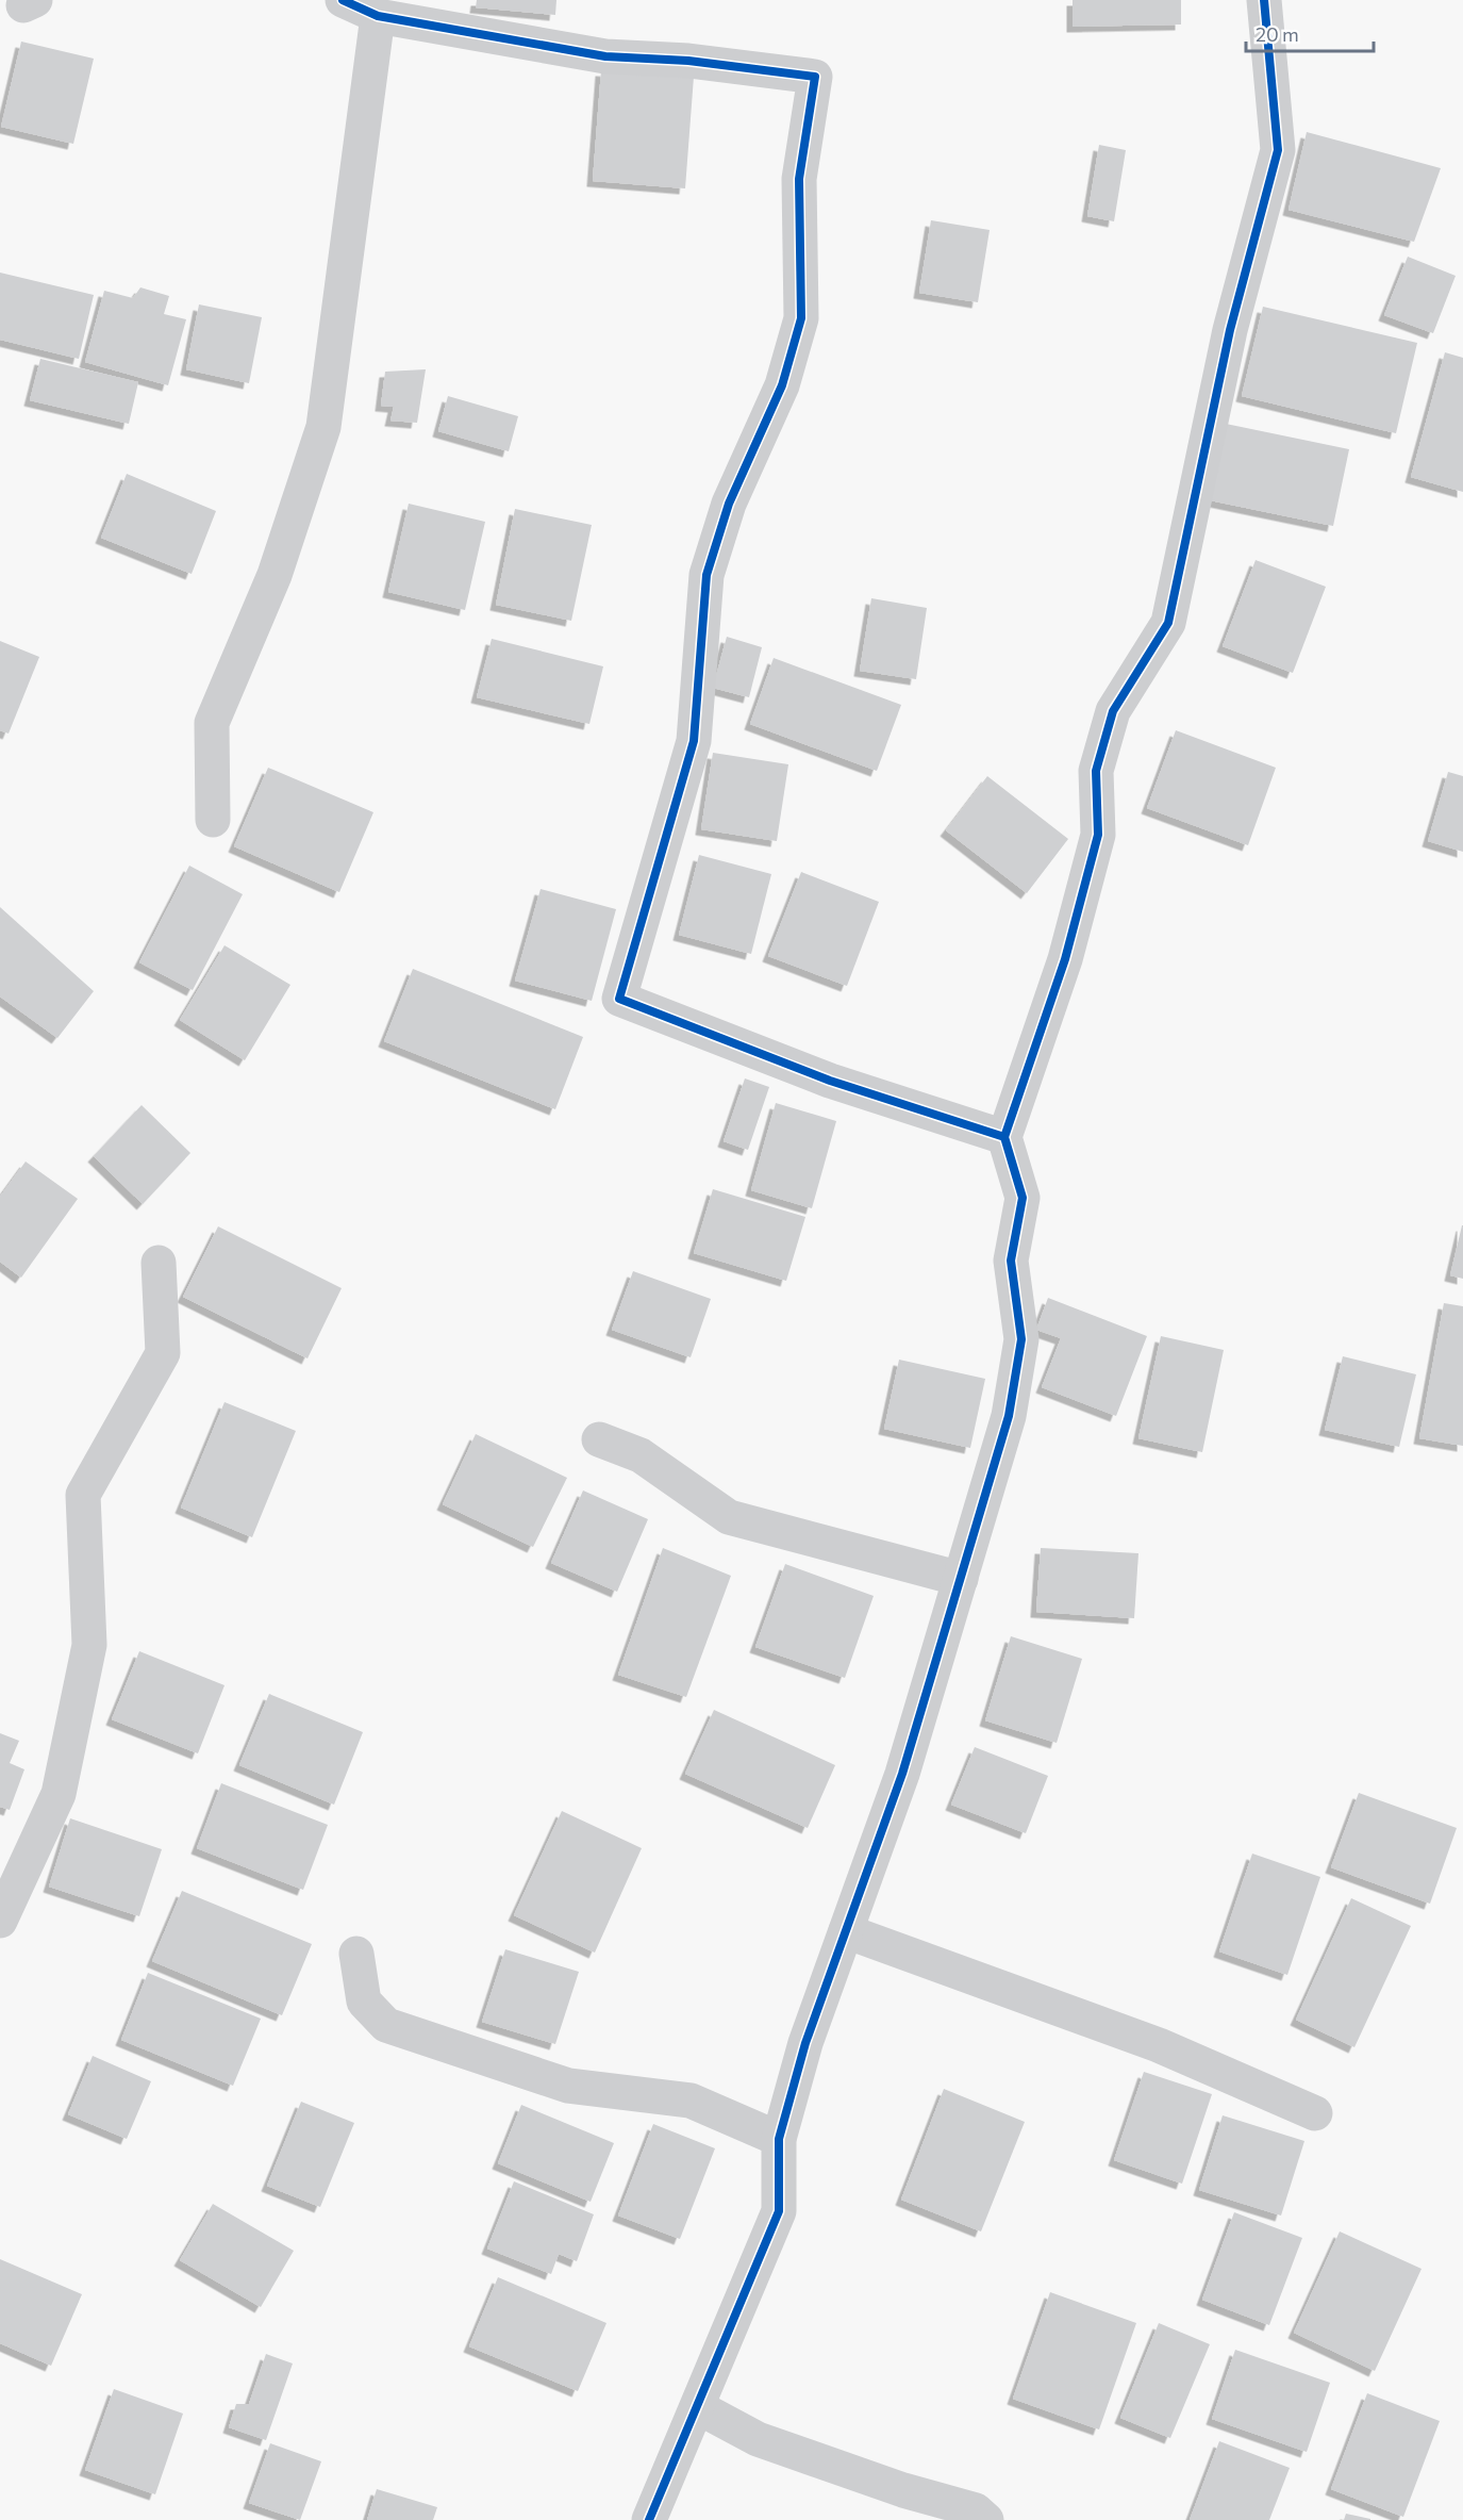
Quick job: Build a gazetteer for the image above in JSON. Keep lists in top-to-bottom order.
{
  "scale_bar": "20 m"
}
